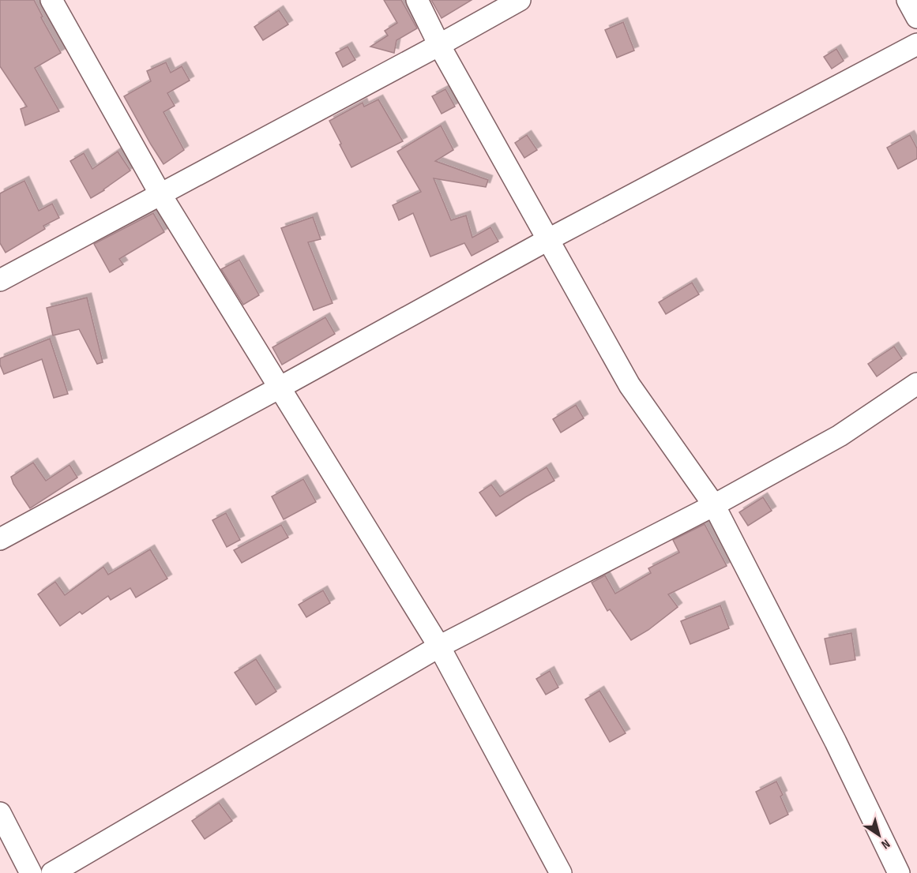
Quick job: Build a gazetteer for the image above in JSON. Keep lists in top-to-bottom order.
{
  "north": "bottom right"
}
